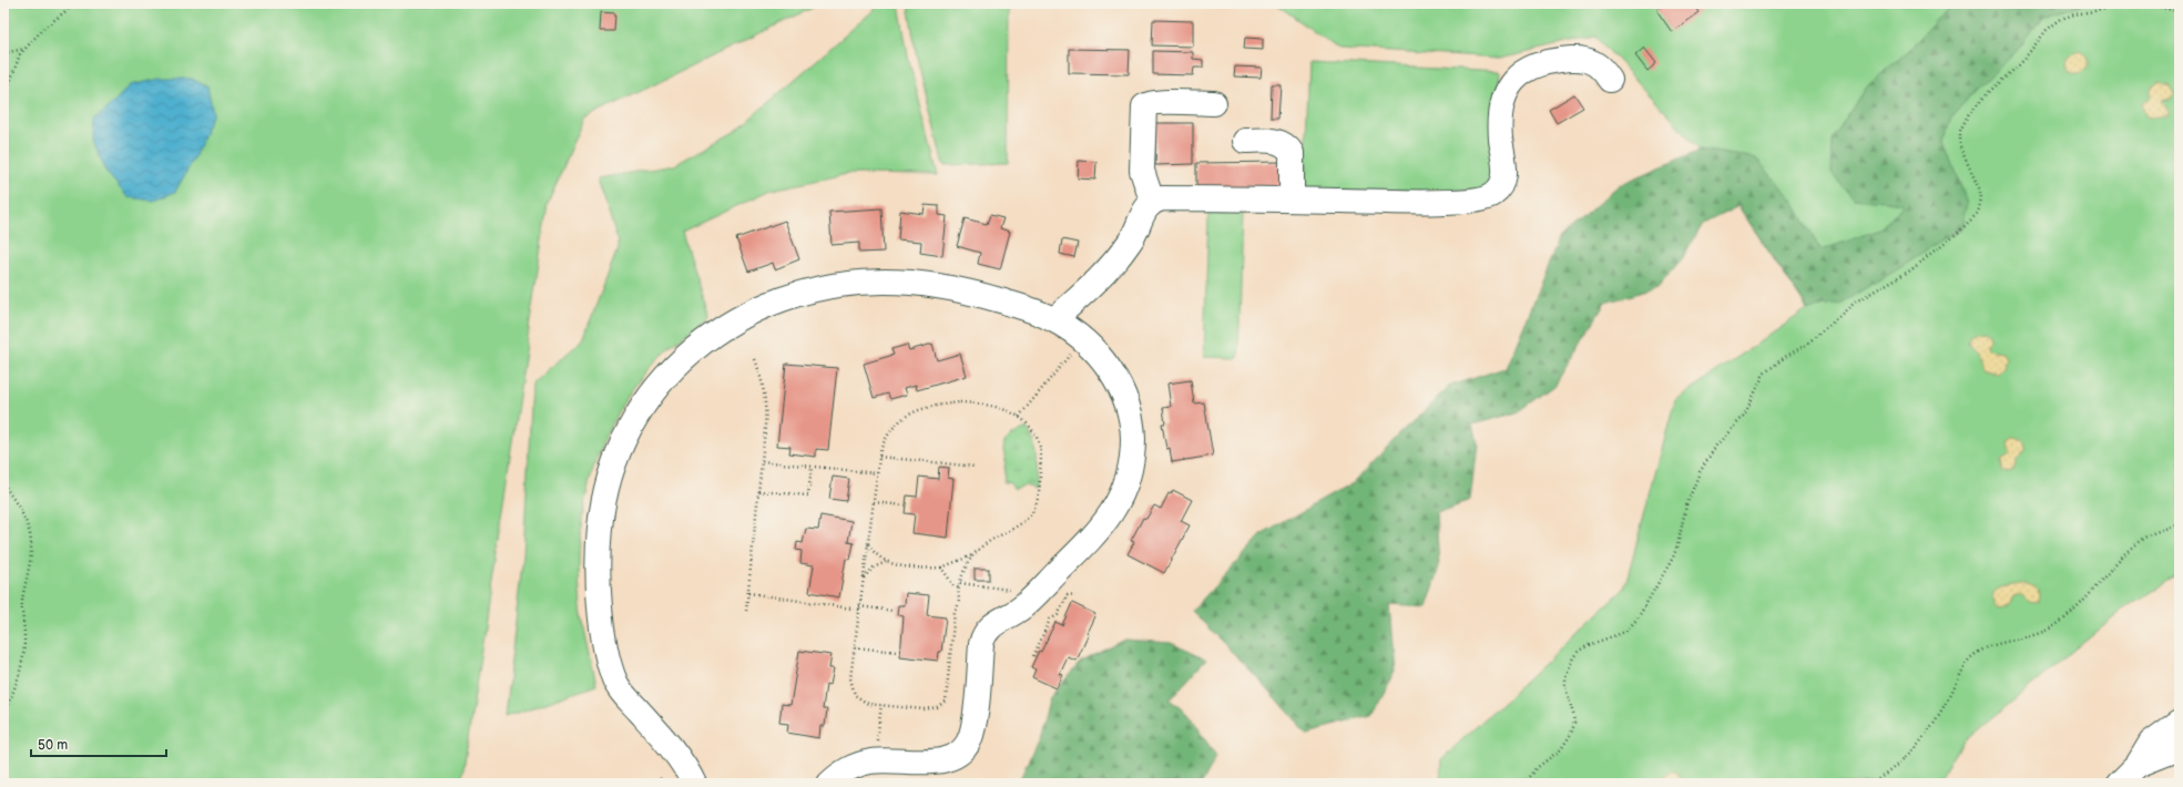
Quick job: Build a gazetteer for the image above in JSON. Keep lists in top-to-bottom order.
{
  "scale_bar": "50 m"
}
